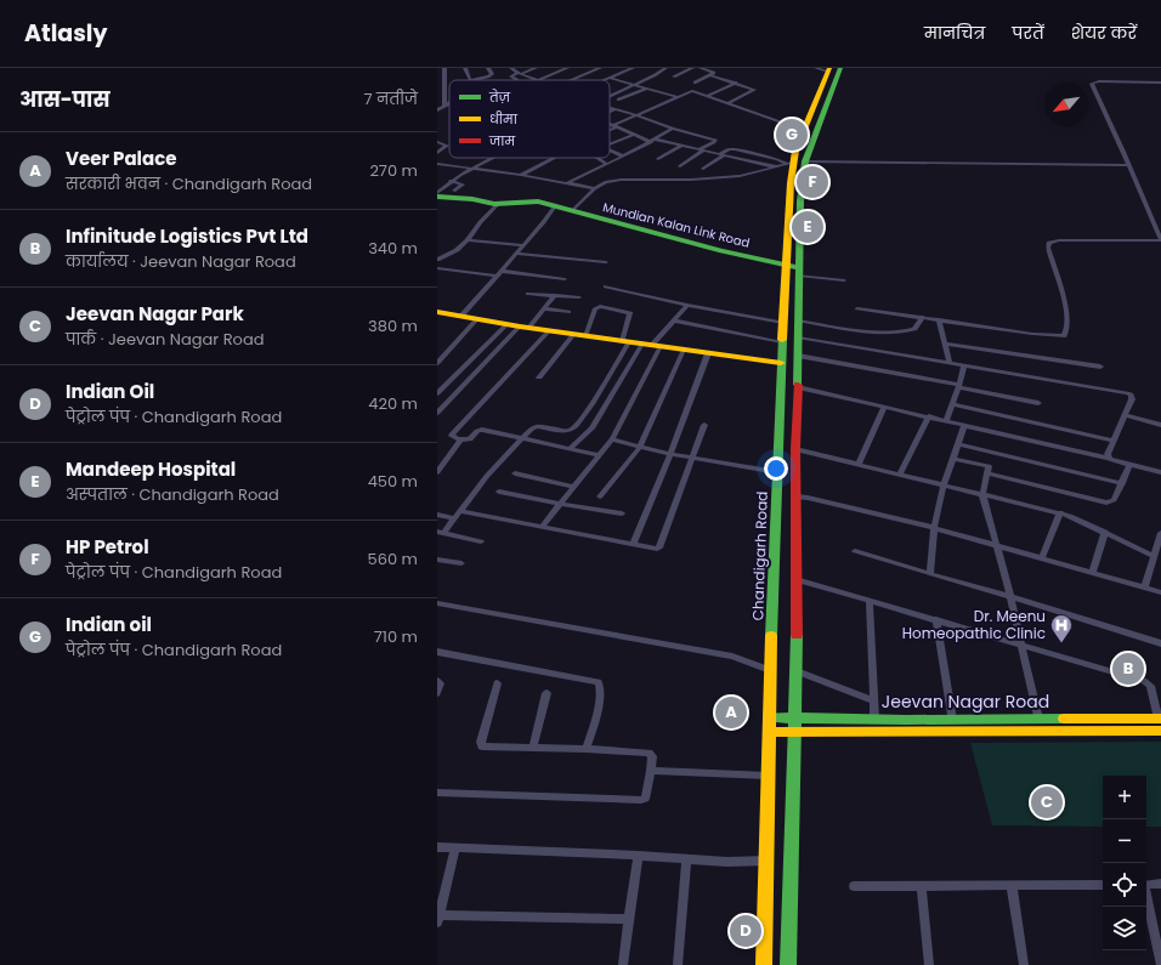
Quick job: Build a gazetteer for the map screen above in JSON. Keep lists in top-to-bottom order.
{
  "streets": {
    "main road": ["Mundian Kalan Link Road", "Chandigarh Road", "Jeevan Nagar Road"]
  },
  "crossings": [
    ["Mundian Kalan Link Road", "Chandigarh Road"],
    ["Chandigarh Road", "Jeevan Nagar Road"]
  ],
  "places": {
    "hospital": ["Dr. Meenu Homeopathic Clinic"]
  },
  "legend": ["तेज़", "धीमा", "जाम"],
  "north": "bottom left",
  "page": {
    "header": "Atlasly",
    "nav": ["मानचित्र", "परतें", "शेयर करें"],
    "heading": ["आस-पास", "7 नतीजे"],
    "pins": [
      "G",
      "F",
      "E",
      "B",
      "A",
      "C",
      "D"
    ],
    "list": [
      {
        "mark": "A",
        "name": "Veer Palace",
        "note": "सरकारी भवन · Chandigarh Road",
        "value": "270 m"
      },
      {
        "mark": "B",
        "name": "Infinitude Logistics Pvt Ltd",
        "note": "कार्यालय · Jeevan Nagar Road",
        "value": "340 m"
      },
      {
        "mark": "C",
        "name": "Jeevan Nagar Park",
        "note": "पार्क · Jeevan Nagar Road",
        "value": "380 m"
      },
      {
        "mark": "D",
        "name": "Indian Oil",
        "note": "पेट्रोल पंप · Chandigarh Road",
        "value": "420 m"
      },
      {
        "mark": "E",
        "name": "Mandeep Hospital",
        "note": "अस्पताल · Chandigarh Road",
        "value": "450 m"
      },
      {
        "mark": "F",
        "name": "HP Petrol",
        "note": "पेट्रोल पंप · Chandigarh Road",
        "value": "560 m"
      },
      {
        "mark": "G",
        "name": "Indian oil",
        "note": "पेट्रोल पंप · Chandigarh Road",
        "value": "710 m"
      }
    ],
    "map_buttons": ["+", "−"]
  }
}
